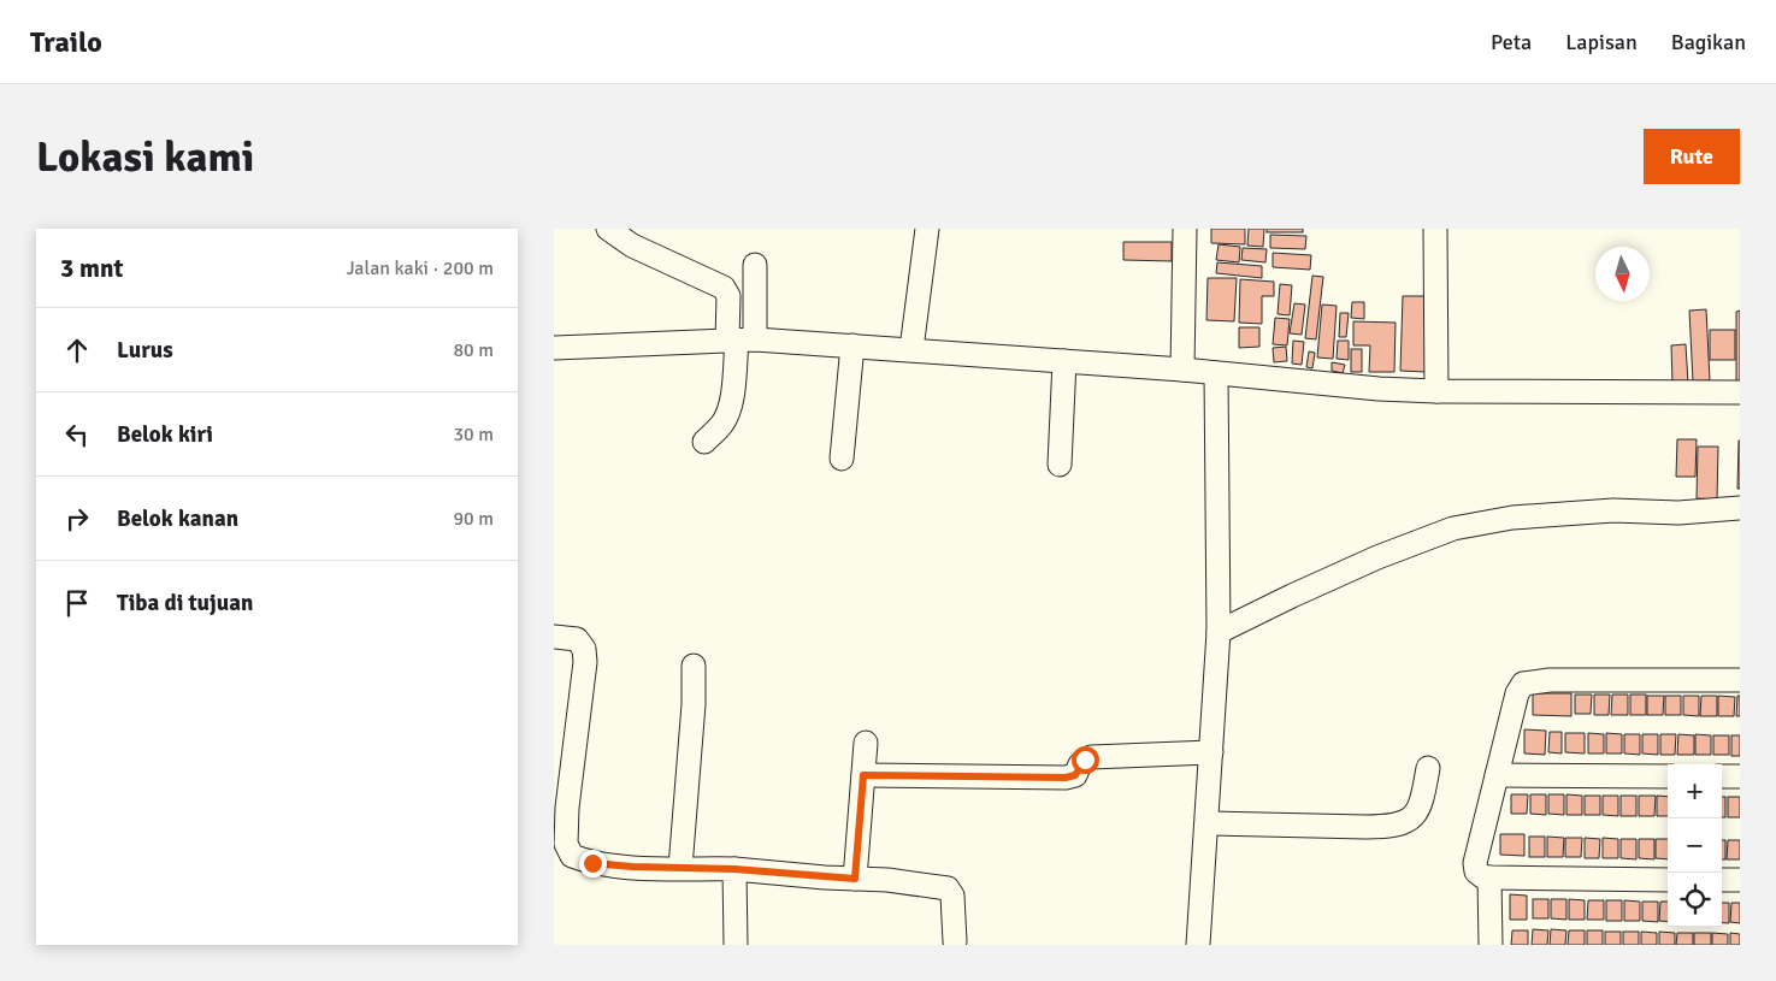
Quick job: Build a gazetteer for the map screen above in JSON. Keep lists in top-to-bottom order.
{
  "north": "bottom",
  "page": {
    "header": "Trailo",
    "nav": ["Peta", "Lapisan", "Bagikan"],
    "buttons": "Rute",
    "title": "Lokasi kami",
    "heading": ["3 mnt", "Jalan kaki · 200 m"],
    "list": [
      ["Lurus", "80 m"],
      ["Belok kiri", "30 m"],
      ["Belok kanan", "90 m"],
      "Tiba di tujuan"
    ],
    "map_buttons": ["+", "−"]
  }
}
